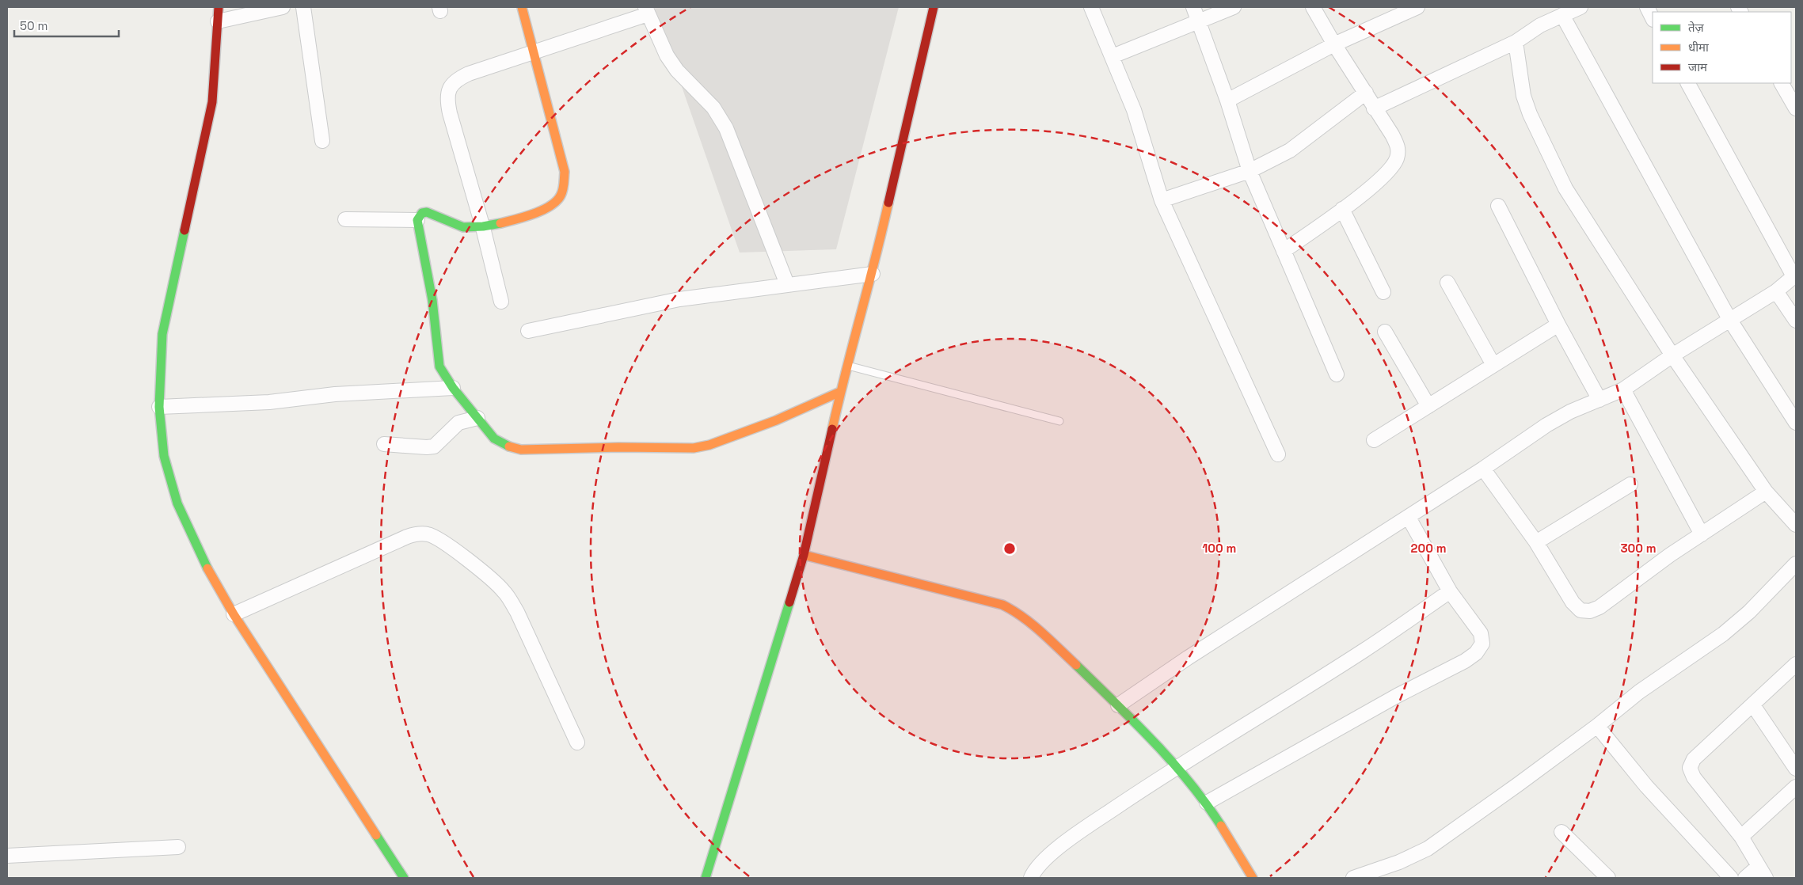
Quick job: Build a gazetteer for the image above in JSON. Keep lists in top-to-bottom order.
{
  "legend": ["तेज़", "धीमा", "जाम"],
  "scale_bar": "50 m",
  "rings": ["100 m", "200 m", "300 m"]
}
